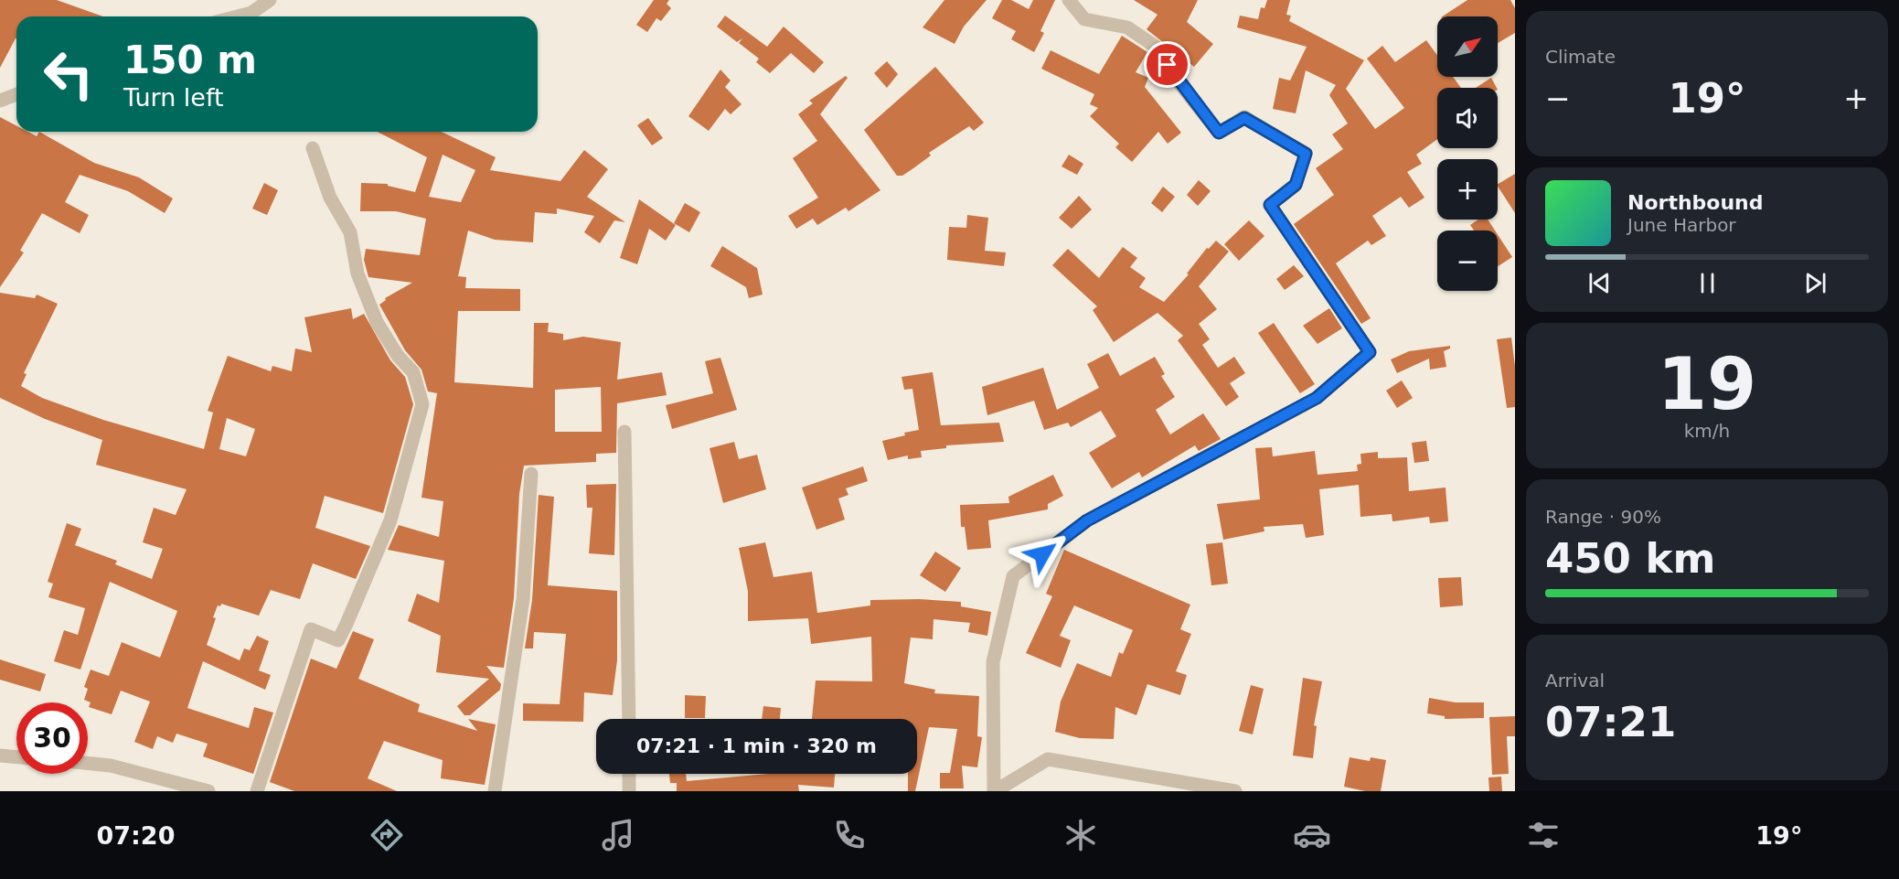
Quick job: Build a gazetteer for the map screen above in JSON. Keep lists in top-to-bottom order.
{
  "north": "top right",
  "page": {
    "tile": [
      "Climate",
      ["19", "km/h"],
      ["Range · 90%", "450 km"],
      ["Arrival", "07:21"]
    ],
    "map_buttons": ["+", "−"],
    "turn": ["150 m", "Turn left"],
    "heat": ["−", "19°", "+"],
    "song": ["Northbound", "June Harbor"],
    "limit": "30",
    "trip": "07:21 · 1 min · 320 m",
    "tabs": ["07:20", "19°"]
  }
}
